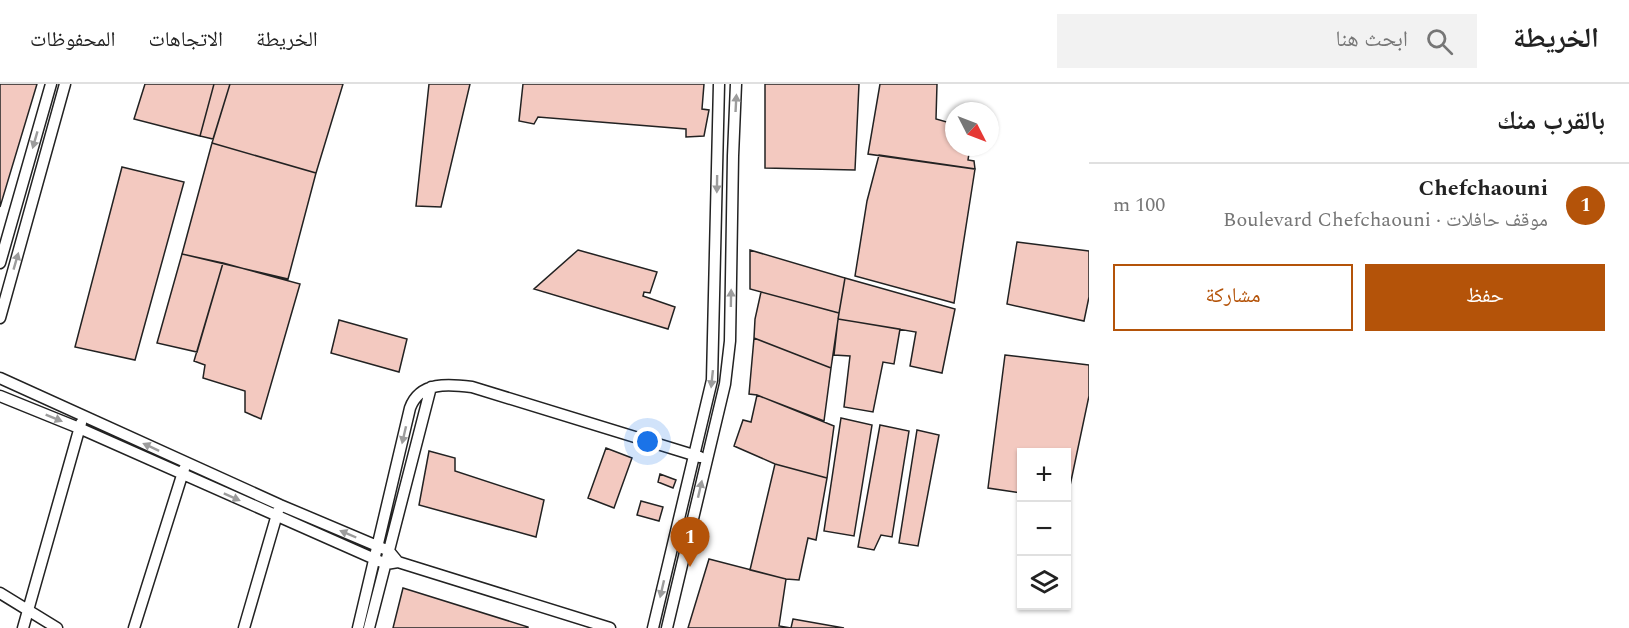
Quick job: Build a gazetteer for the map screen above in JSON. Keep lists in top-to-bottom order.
{
  "north": "bottom right",
  "page": {
    "header": "الخريطة",
    "search": "ابحث هنا",
    "nav": ["الخريطة", "الاتجاهات", "المحفوظات"],
    "heading": "بالقرب منك",
    "list": [
      {
        "mark": "1",
        "name": "Chefchaouni",
        "note": "موقف حافلات · Boulevard Chefchaouni",
        "value": "100 m"
      }
    ],
    "buttons": ["حفظ", "مشاركة"],
    "map_buttons": ["+", "−"],
    "pins": "1"
  }
}
